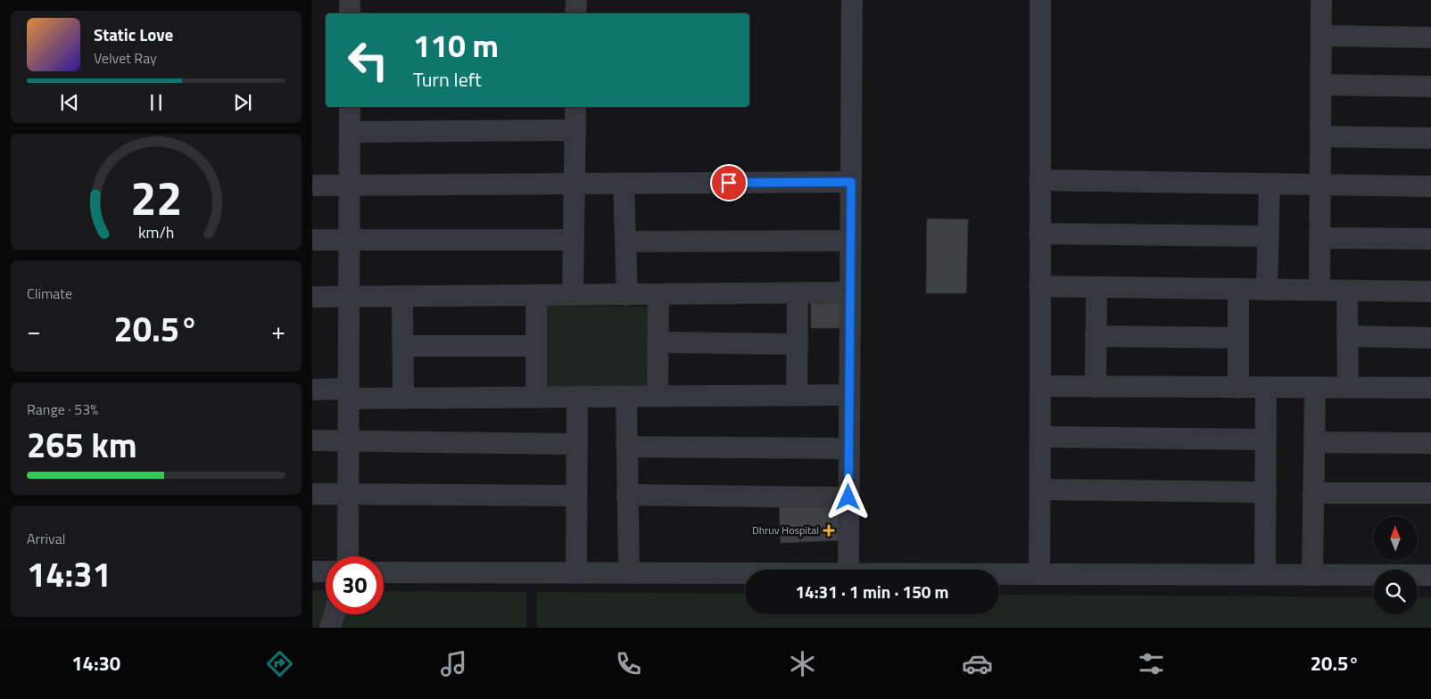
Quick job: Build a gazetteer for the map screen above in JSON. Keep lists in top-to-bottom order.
{
  "places": {
    "health": ["Dhruv Hospital"]
  },
  "north": "top",
  "page": {
    "turn": ["110 m", "Turn left"],
    "song": ["Static Love", "Velvet Ray"],
    "tile": [
      "Climate",
      ["Range · 53%", "265 km"],
      ["Arrival", "14:31"]
    ],
    "heat": ["−", "20.5°", "+"],
    "limit": "30",
    "trip": "14:31 · 1 min · 150 m",
    "tabs": ["14:30", "20.5°"],
    "gauge": ["22", "km/h"]
  }
}
